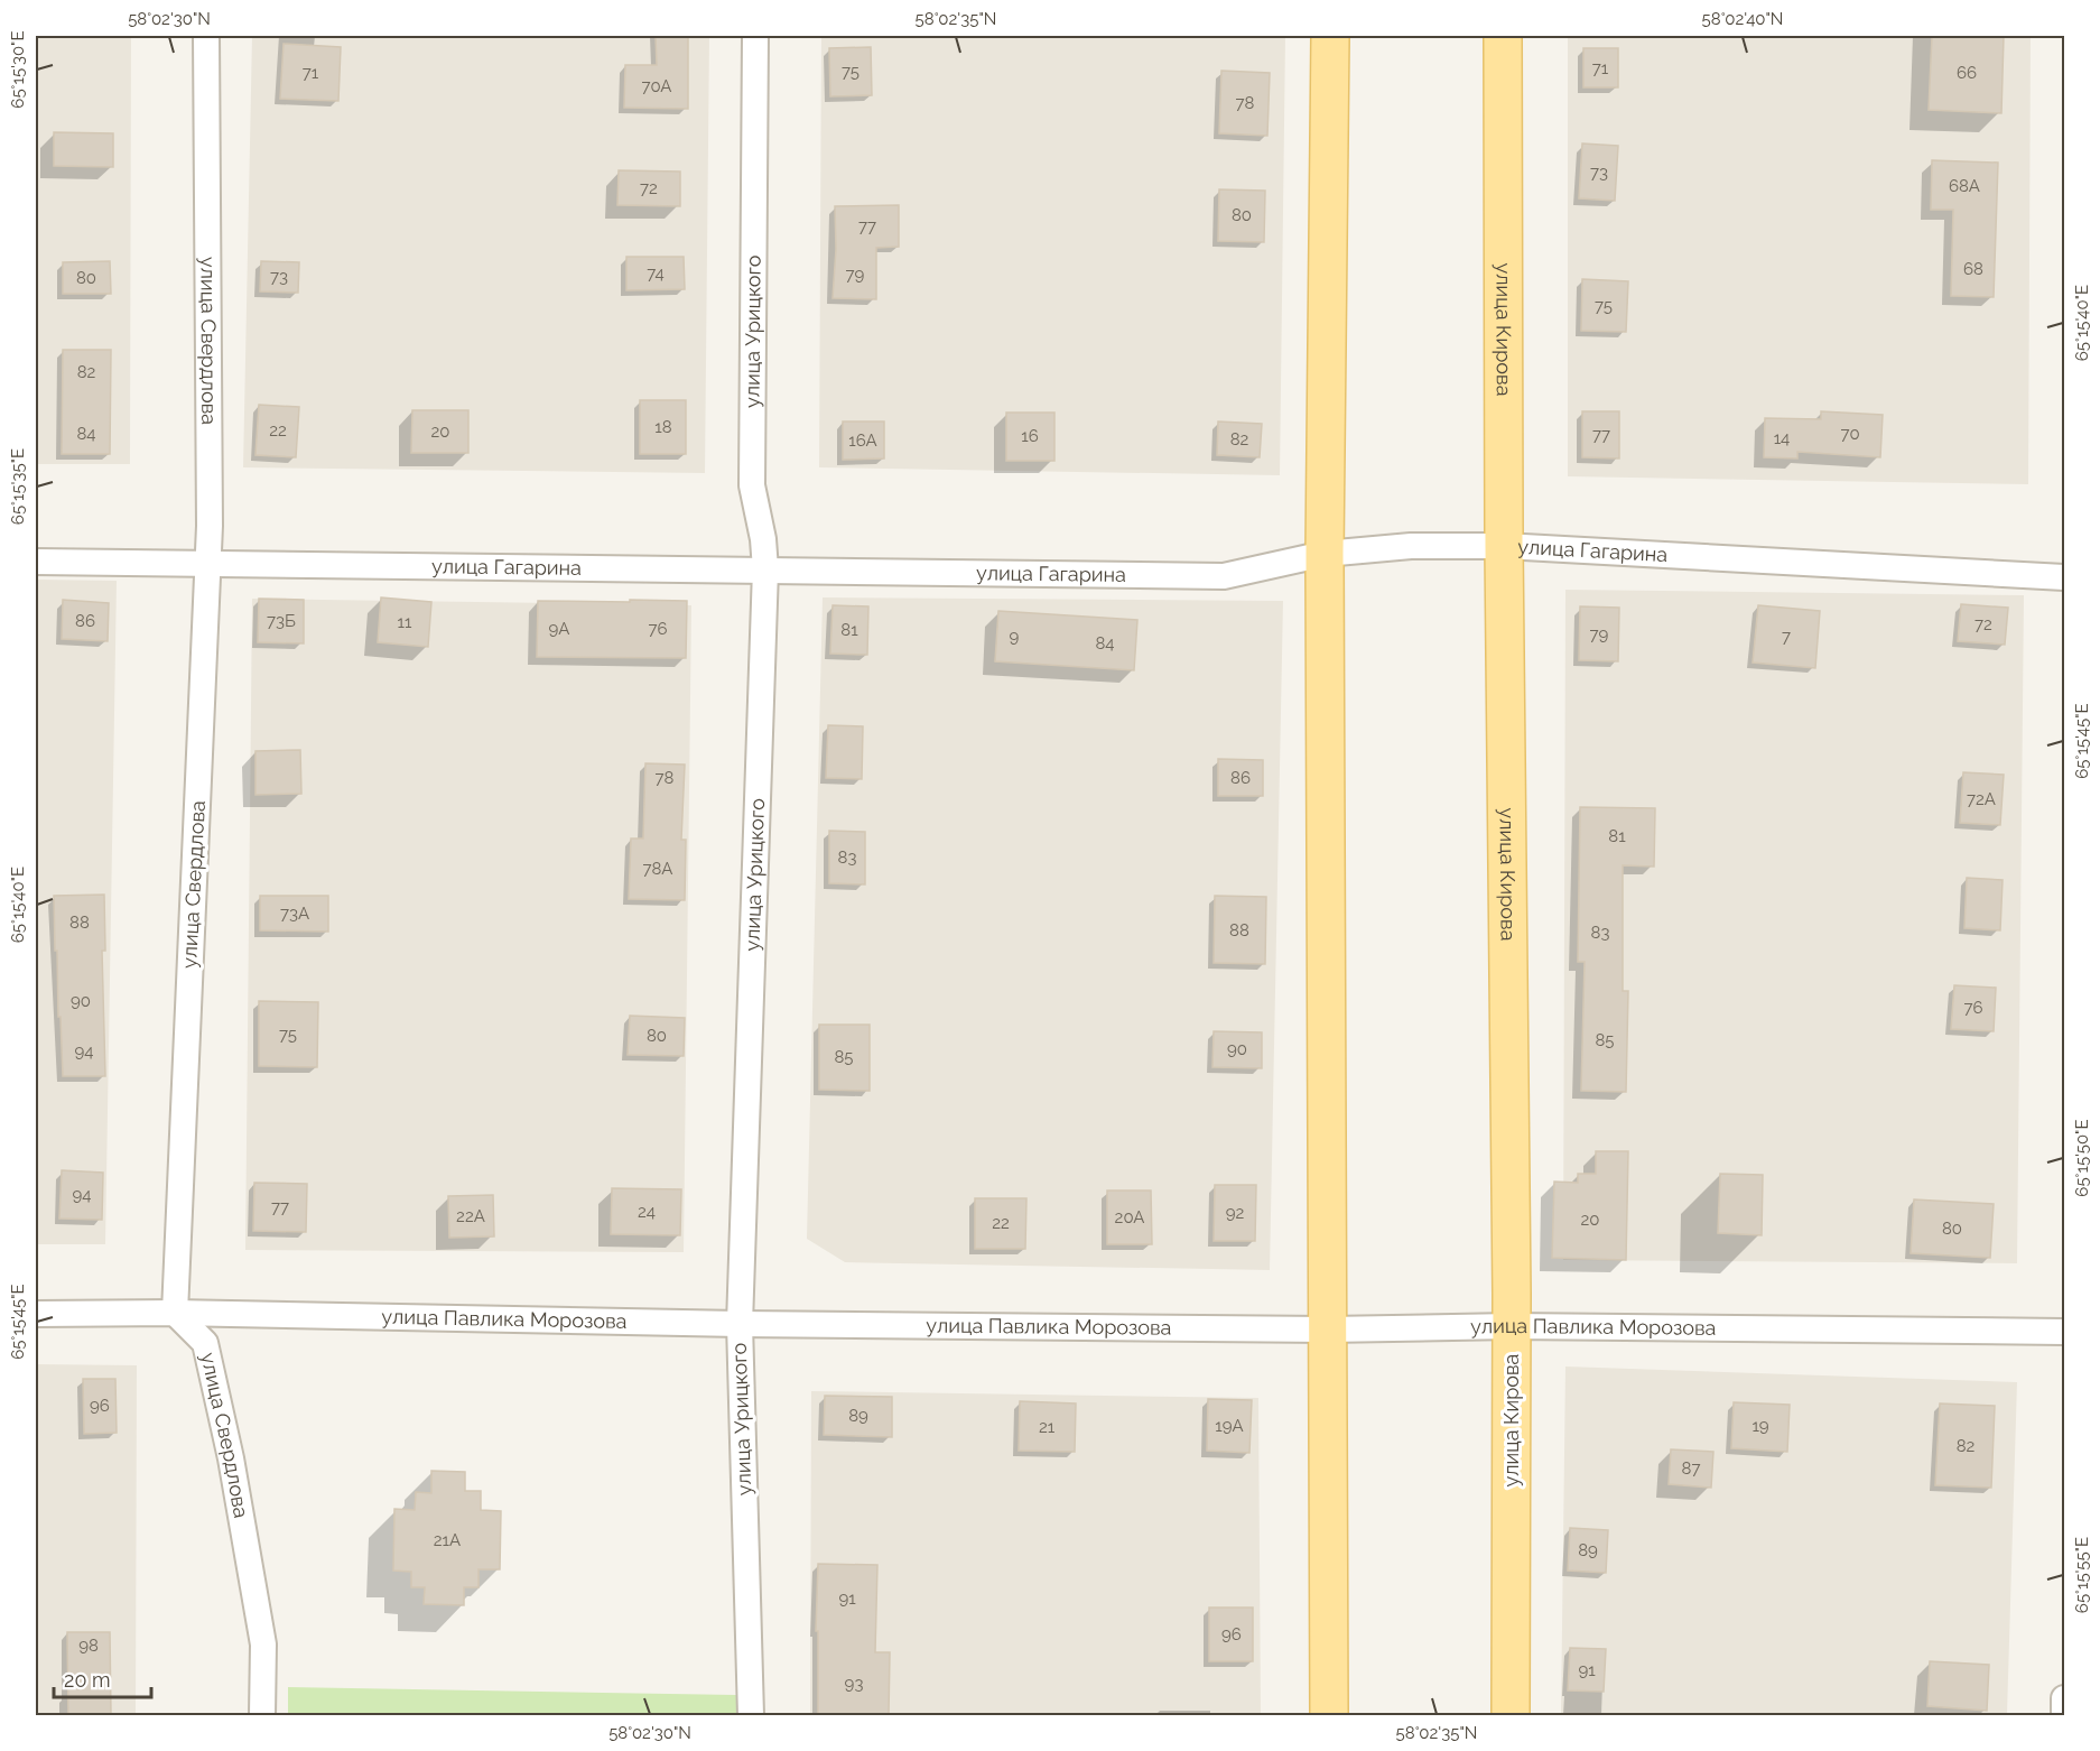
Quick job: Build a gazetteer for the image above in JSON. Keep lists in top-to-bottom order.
{
  "streets": {
    "main road": ["улица Кирова"],
    "street": [
      "улица Урицкого",
      "улица Свердлова",
      "улица Гагарина",
      "улица Павлика Морозова"
    ]
  },
  "crossings": [
    ["улица Кирова", "улица Гагарина"],
    ["улица Кирова", "улица Павлика Морозова"],
    ["улица Урицкого", "улица Гагарина"],
    ["улица Урицкого", "улица Павлика Морозова"],
    ["улица Свердлова", "улица Гагарина"],
    ["улица Свердлова", "улица Павлика Морозова"]
  ],
  "house_numbers": [
    "71",
    "75",
    "71",
    "66",
    "70А",
    "78",
    "73",
    "68А",
    "72",
    "80",
    "77",
    "68",
    "74",
    "79",
    "73",
    "80",
    "75",
    "82",
    "18",
    "22",
    "20",
    "84",
    "70",
    "77",
    "16",
    "14",
    "82",
    "16А",
    "86",
    "73Б",
    "11",
    "72",
    "9А",
    "76",
    "81",
    "79",
    "9",
    "7",
    "84",
    "78",
    "86",
    "72А",
    "81",
    "83",
    "78А",
    "73А",
    "88",
    "88",
    "83",
    "90",
    "76",
    "75",
    "80",
    "85",
    "90",
    "94",
    "85",
    "94",
    "77",
    "24",
    "92",
    "22А",
    "20А",
    "20",
    "22",
    "80",
    "96",
    "89",
    "19А",
    "19",
    "21",
    "82",
    "87",
    "21А",
    "89",
    "91",
    "96",
    "98",
    "91",
    "93"
  ],
  "scale_bar": "20 m",
  "coordinates": [
    "58°02'30\"N",
    "58°02'35\"N",
    "58°02'40\"N",
    "65°15'30\"E",
    "65°15'40\"E",
    "65°15'35\"E",
    "65°15'45\"E",
    "65°15'50\"E",
    "65°15'55\"E"
  ]
}
